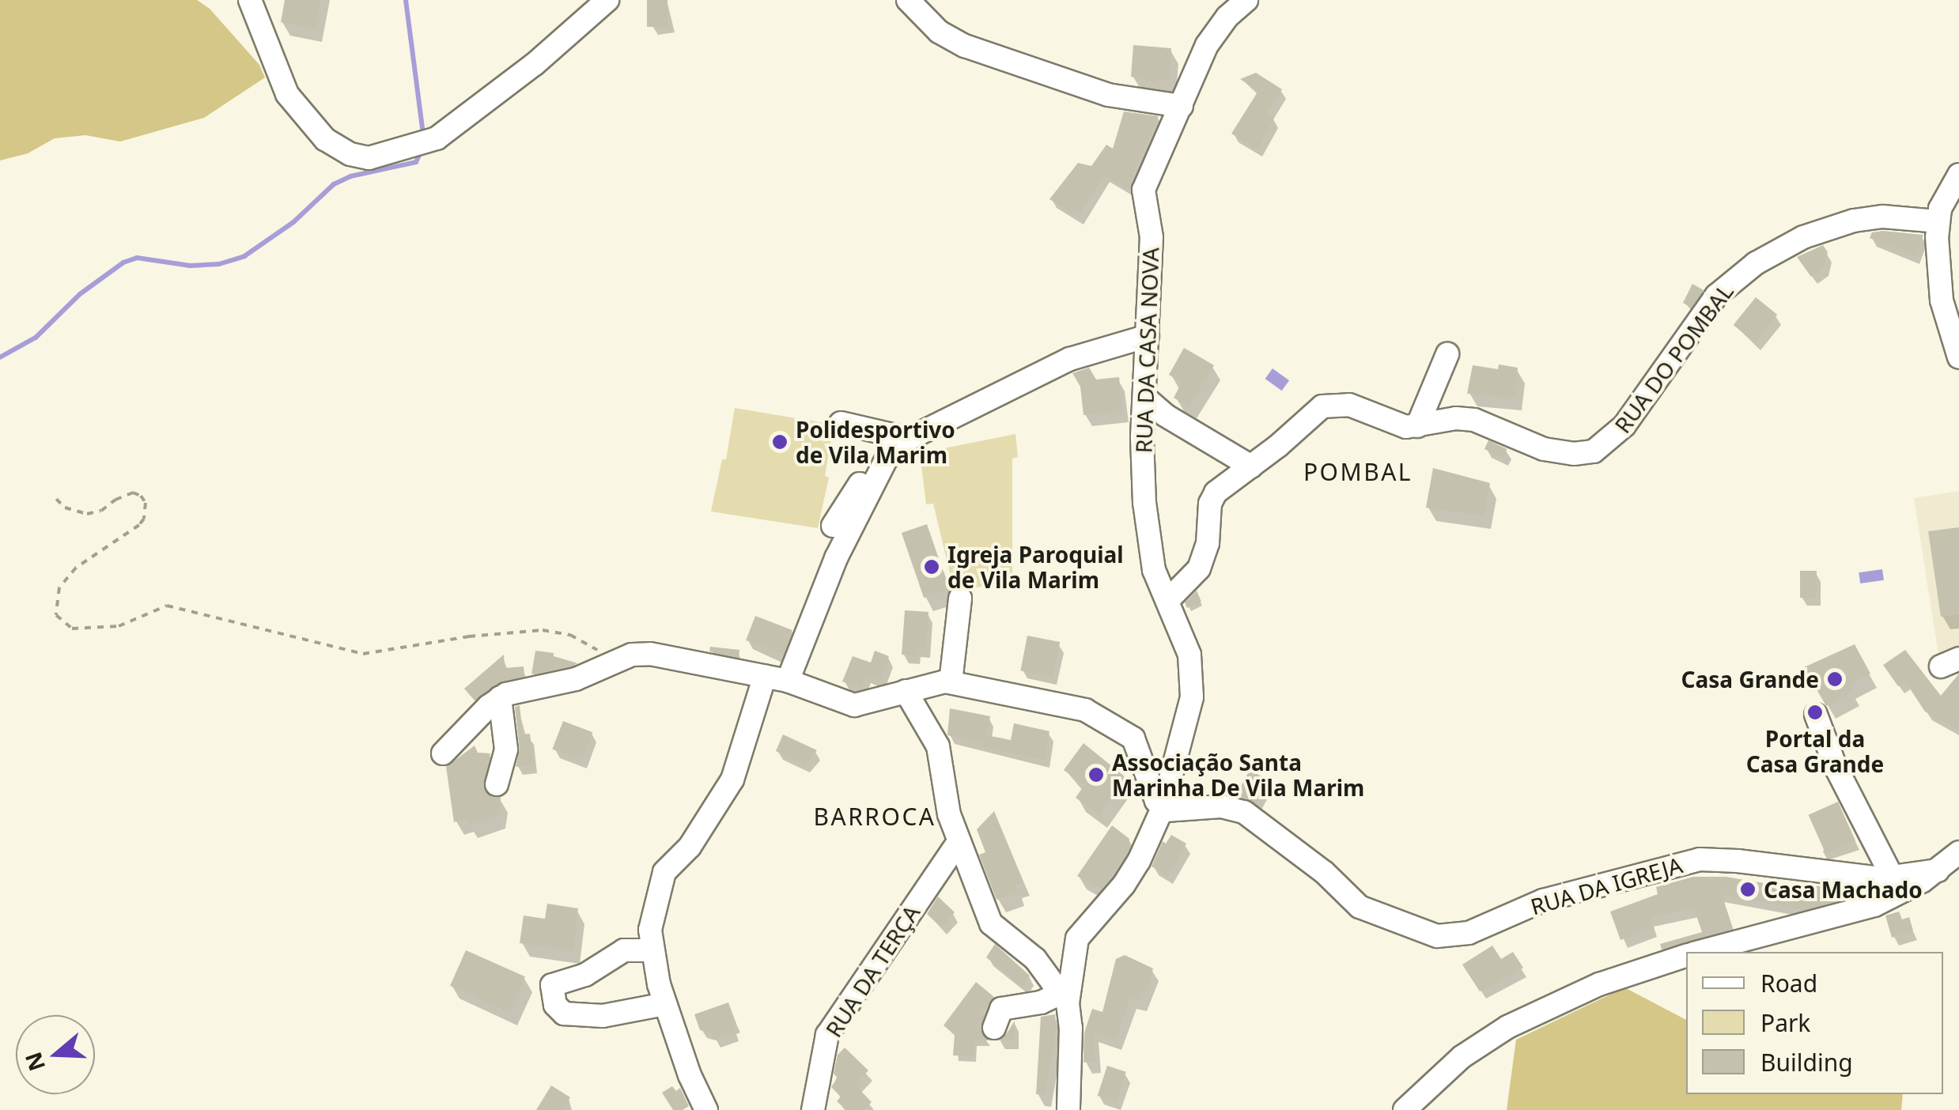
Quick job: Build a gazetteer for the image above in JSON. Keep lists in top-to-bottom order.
{
  "streets": {
    "street": [
      "RUA DA CASA NOVA",
      "RUA DO POMBAL",
      "RUA DA IGREJA",
      "RUA DA TERÇA"
    ]
  },
  "crossings": [
    ["RUA DA CASA NOVA", "RUA DO POMBAL"]
  ],
  "districts": ["POMBAL", "BARROCA"],
  "places": [
    "Polidesportivo de Vila Marim",
    "Igreja Paroquial de Vila Marim",
    "Casa Grande",
    "Portal da Casa Grande",
    "Associação Santa Marinha De Vila Marim",
    "Casa Machado"
  ],
  "legend": ["Road", "Park", "Building"],
  "north": "left"
}
